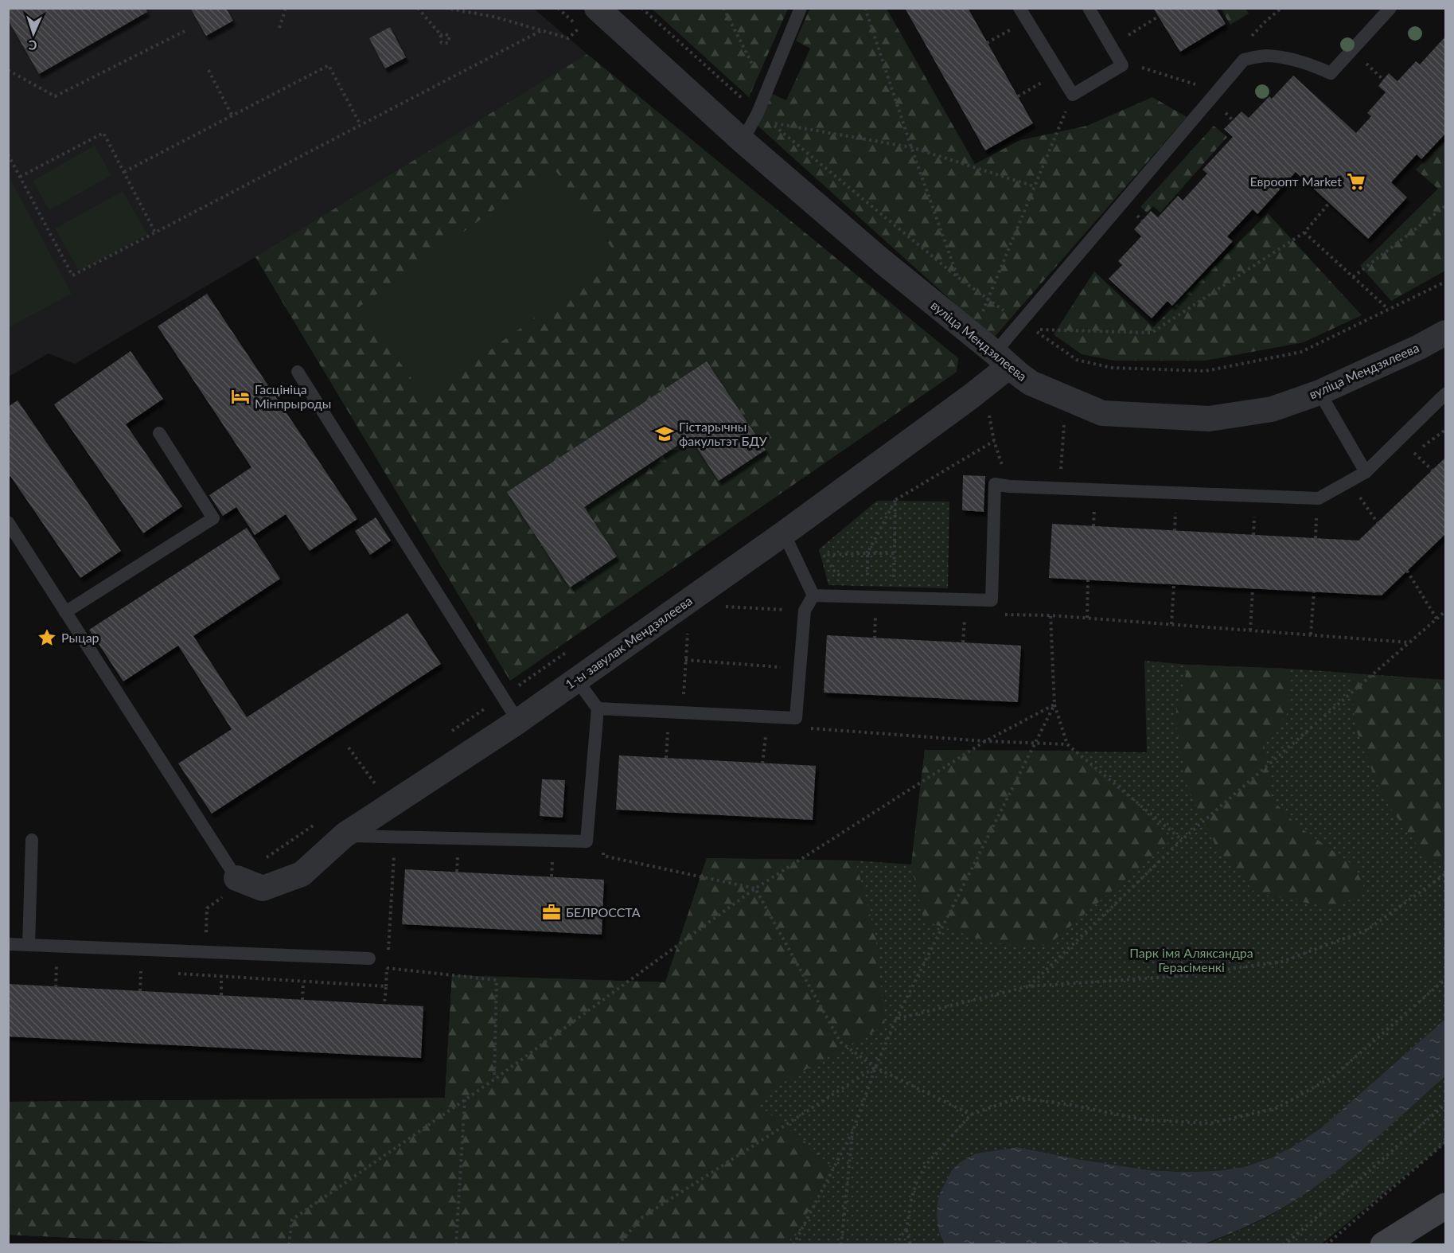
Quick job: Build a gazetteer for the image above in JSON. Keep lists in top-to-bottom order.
{
  "streets": {
    "street": ["вуліца Мендзялеева", "1-ы завулак Мендзялеева"]
  },
  "crossings": [
    ["вуліца Мендзялеева", "1-ы завулак Мендзялеева"]
  ],
  "parks": ["Парк імя Аляксандра Герасіменкі"],
  "places": {
    "supermarket": ["Евроопт Market"],
    "hotel": ["Гасцініца Мінпрыроды"],
    "school or university": ["Гістарычны факультэт БДУ"],
    "place": ["Рыцар"],
    "office": ["БЕЛРОССТА"]
  },
  "north": "bottom"
}
